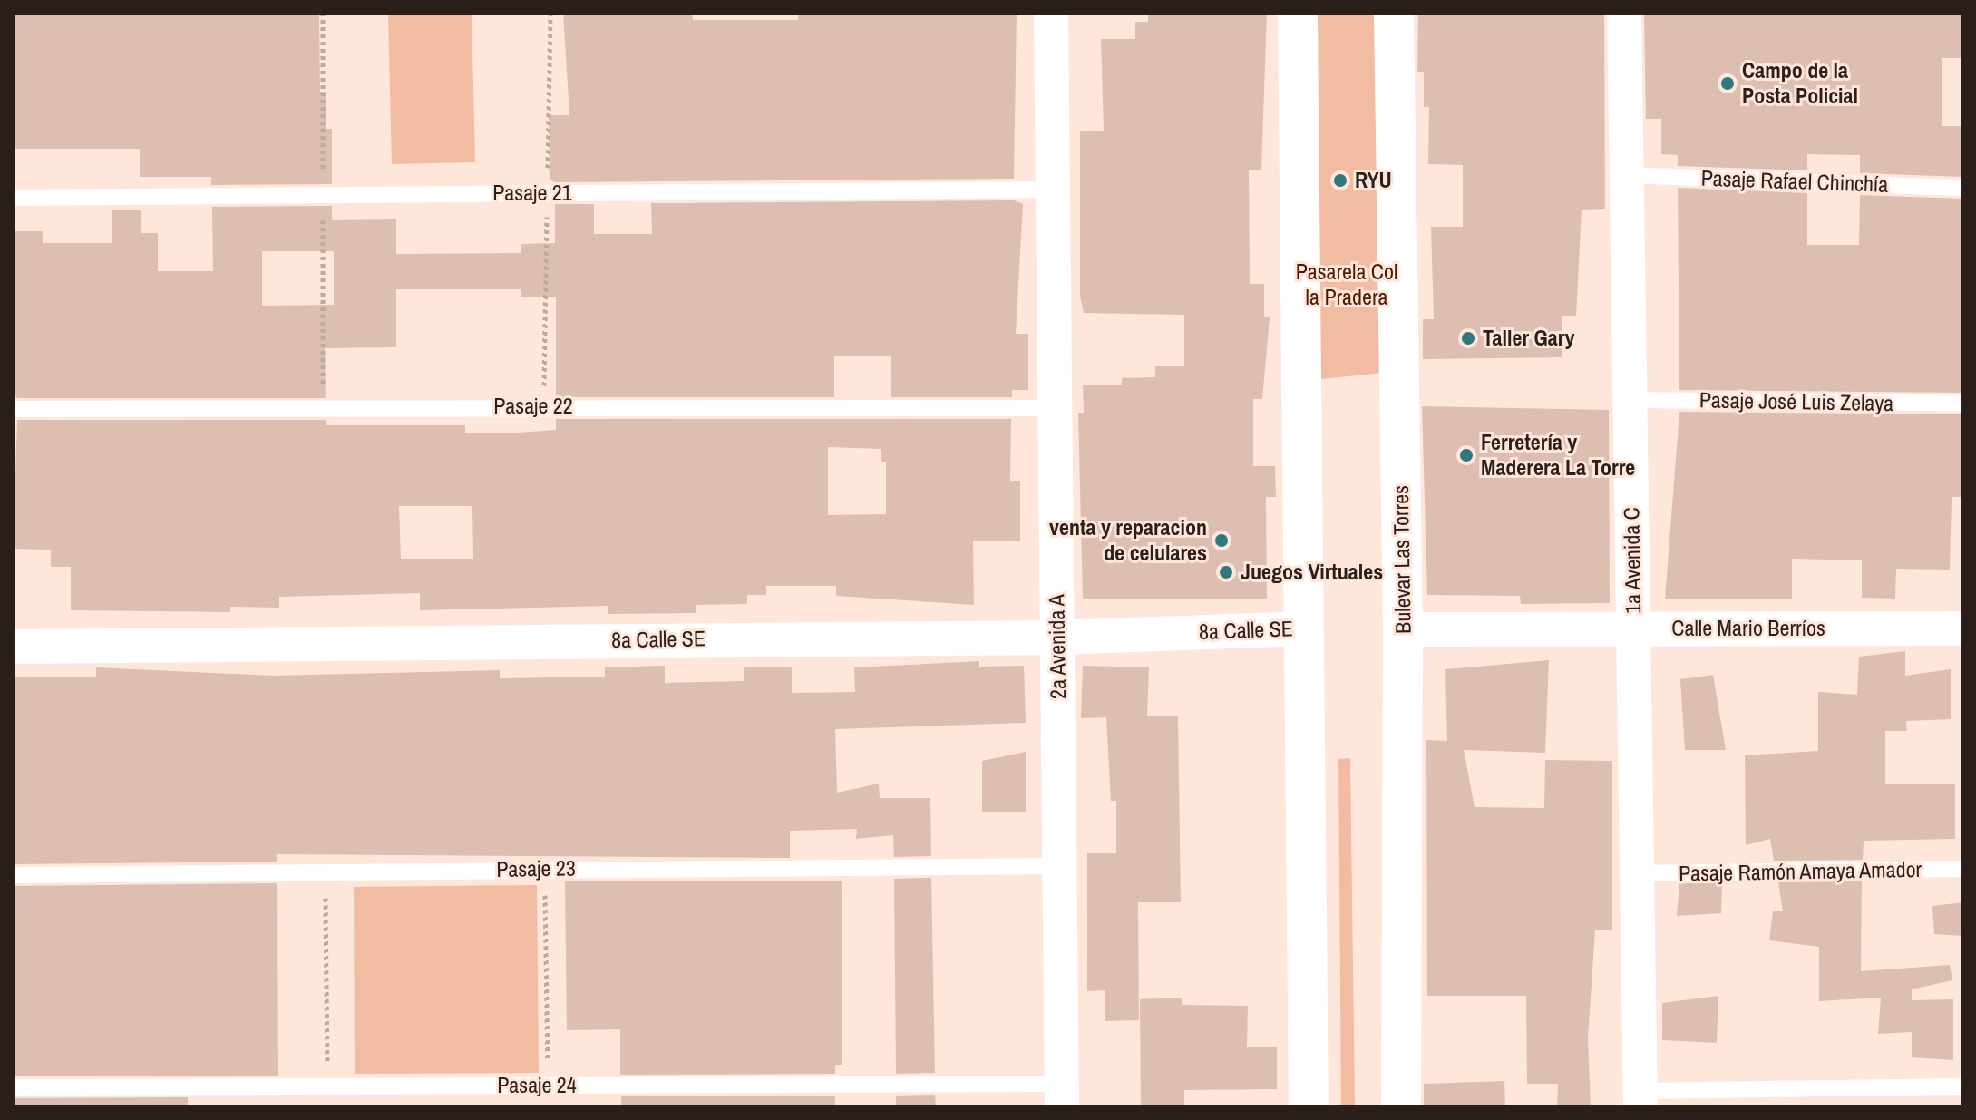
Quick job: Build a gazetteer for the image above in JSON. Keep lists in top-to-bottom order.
{
  "streets": {
    "street": [
      "Bulevar Las Torres",
      "1a Avenida C",
      "Calle Mario Berríos",
      "8a Calle SE",
      "2a Avenida A"
    ],
    "lane": [
      "Pasaje Rafael Chinchía",
      "Pasaje 21",
      "Pasaje José Luis Zelaya",
      "Pasaje 22",
      "Pasaje 23",
      "Pasaje Ramón Amaya Amador",
      "Pasaje 24"
    ]
  },
  "crossings": [
    ["Pasaje Rafael Chinchía", "1a Avenida C"],
    ["Pasaje 21", "2a Avenida A"],
    ["Pasaje José Luis Zelaya", "1a Avenida C"],
    ["Pasaje 22", "2a Avenida A"],
    ["Bulevar Las Torres", "Calle Mario Berríos"],
    ["1a Avenida C", "Calle Mario Berríos"],
    ["1a Avenida C", "Pasaje Ramón Amaya Amador"],
    ["8a Calle SE", "2a Avenida A"],
    ["2a Avenida A", "Pasaje 23"],
    ["2a Avenida A", "Pasaje 24"]
  ],
  "parks": ["Pasarela Col la Pradera"],
  "places": [
    "Campo de la Posta Policial",
    "RYU",
    "Taller Gary",
    "Ferretería y Maderera La Torre",
    "venta y reparacion de celulares",
    "Juegos Virtuales"
  ]
}
